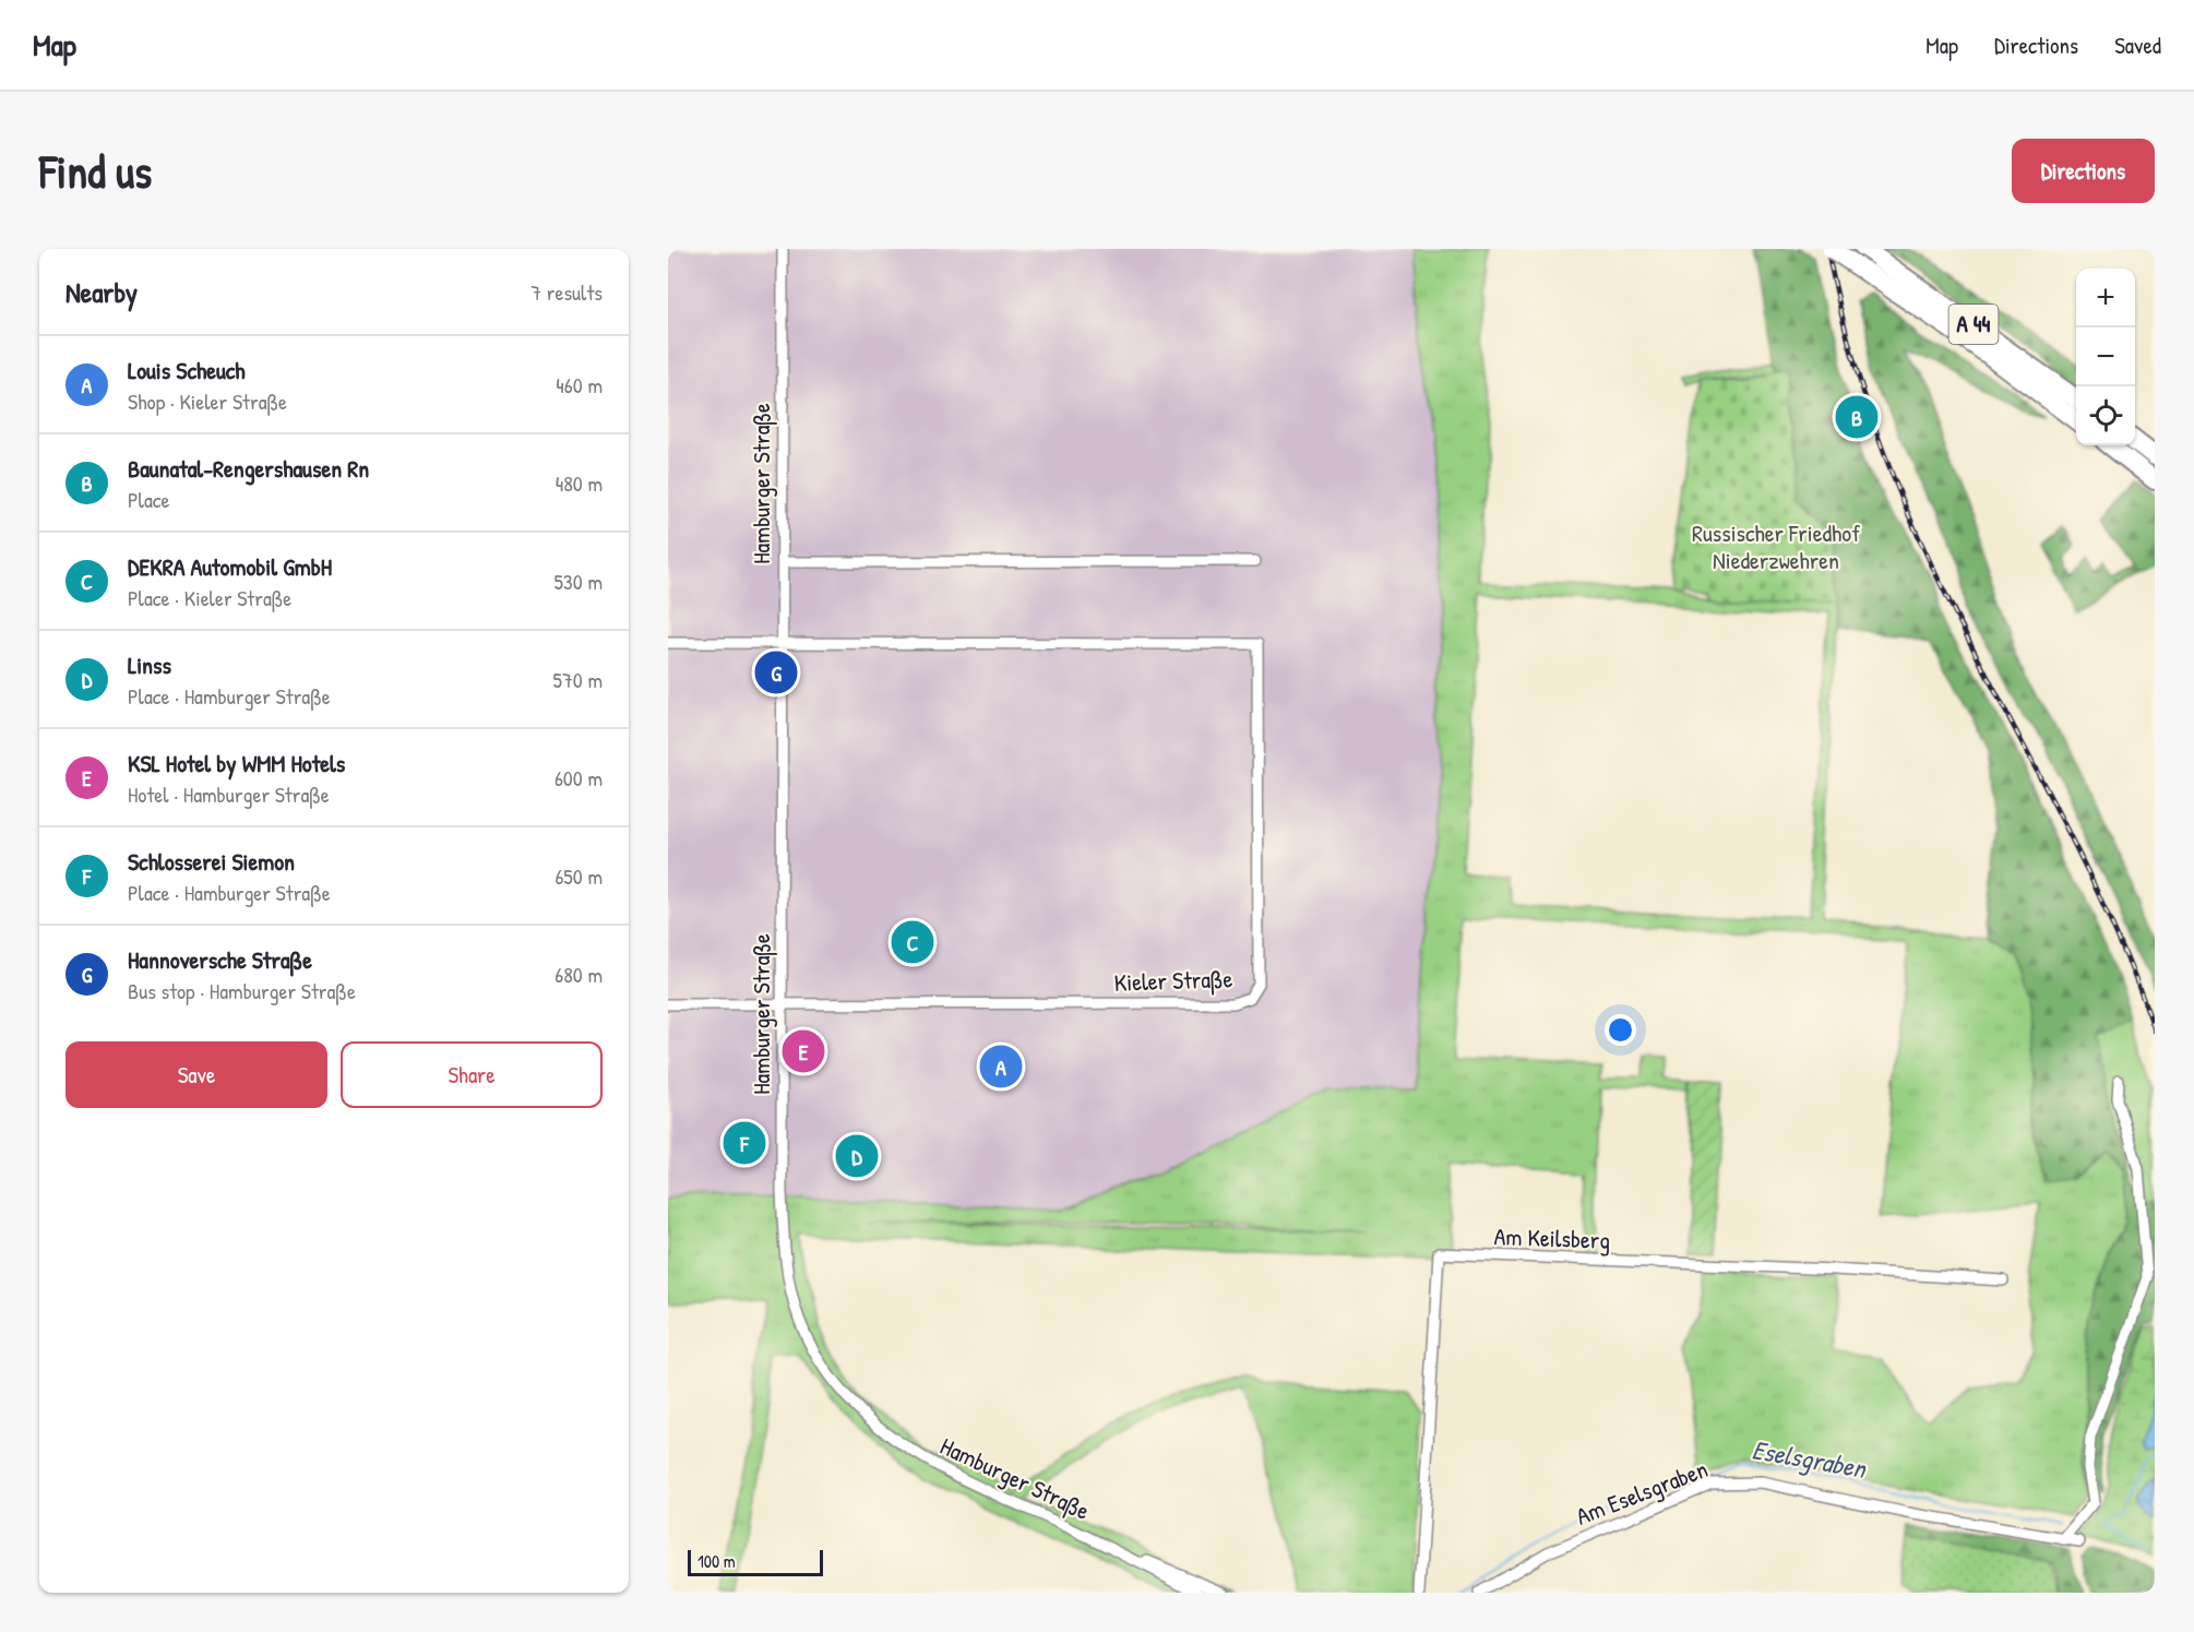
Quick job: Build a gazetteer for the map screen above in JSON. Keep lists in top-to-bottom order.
{
  "streets": {
    "highway": ["A 44"],
    "street": [
      "Hamburger Straße",
      "Kieler Straße",
      "Am Keilsberg",
      "Am Eselsgraben"
    ]
  },
  "crossings": [
    ["Hamburger Straße", "Kieler Straße"]
  ],
  "water": ["Eselsgraben"],
  "parks": ["Russischer Friedhof Niederzwehren"],
  "scale_bar": "100 m",
  "page": {
    "header": "Map",
    "nav": ["Map", "Directions", "Saved"],
    "buttons": [
      "Directions",
      ["Save", "Share"]
    ],
    "title": "Find us",
    "heading": ["Nearby", "7 results"],
    "map_buttons": ["+", "−"],
    "list": [
      {
        "mark": "A",
        "name": "Louis Scheuch",
        "note": "Shop · Kieler Straße",
        "value": "460 m"
      },
      {
        "mark": "B",
        "name": "Baunatal-Rengershausen Rn",
        "note": "Place",
        "value": "480 m"
      },
      {
        "mark": "C",
        "name": "DEKRA Automobil GmbH",
        "note": "Place · Kieler Straße",
        "value": "530 m"
      },
      {
        "mark": "D",
        "name": "Linss",
        "note": "Place · Hamburger Straße",
        "value": "570 m"
      },
      {
        "mark": "E",
        "name": "KSL Hotel by WMM Hotels",
        "note": "Hotel · Hamburger Straße",
        "value": "600 m"
      },
      {
        "mark": "F",
        "name": "Schlosserei Siemon",
        "note": "Place · Hamburger Straße",
        "value": "650 m"
      },
      {
        "mark": "G",
        "name": "Hannoversche Straße",
        "note": "Bus stop · Hamburger Straße",
        "value": "680 m"
      }
    ],
    "pins": [
      "B",
      "G",
      "C",
      "E",
      "A",
      "F",
      "D"
    ],
    "scale": "100 m"
  }
}
